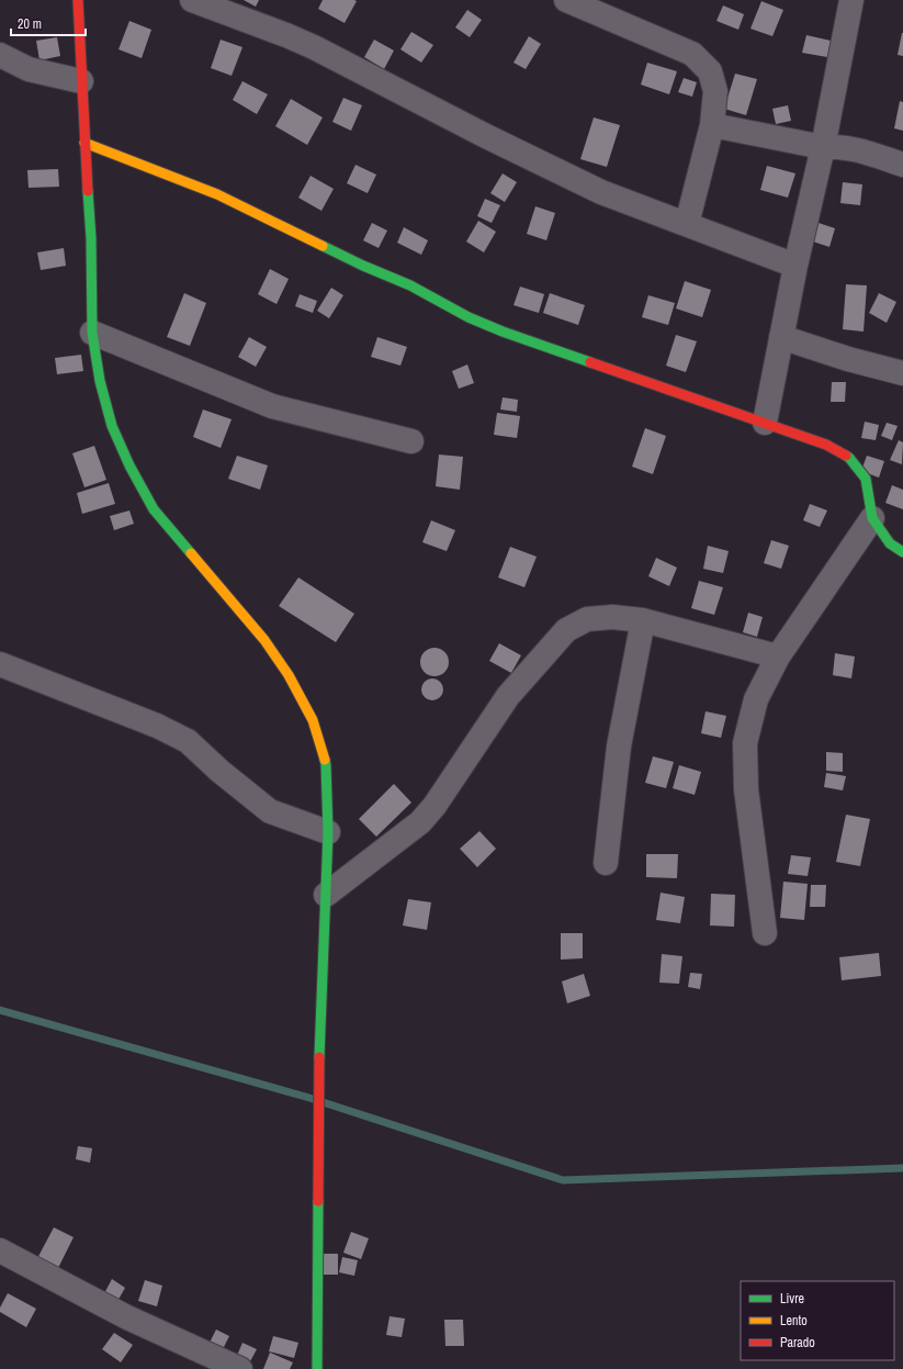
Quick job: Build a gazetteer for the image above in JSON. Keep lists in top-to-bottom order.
{
  "legend": ["Livre", "Lento", "Parado"],
  "scale_bar": "20 m"
}
